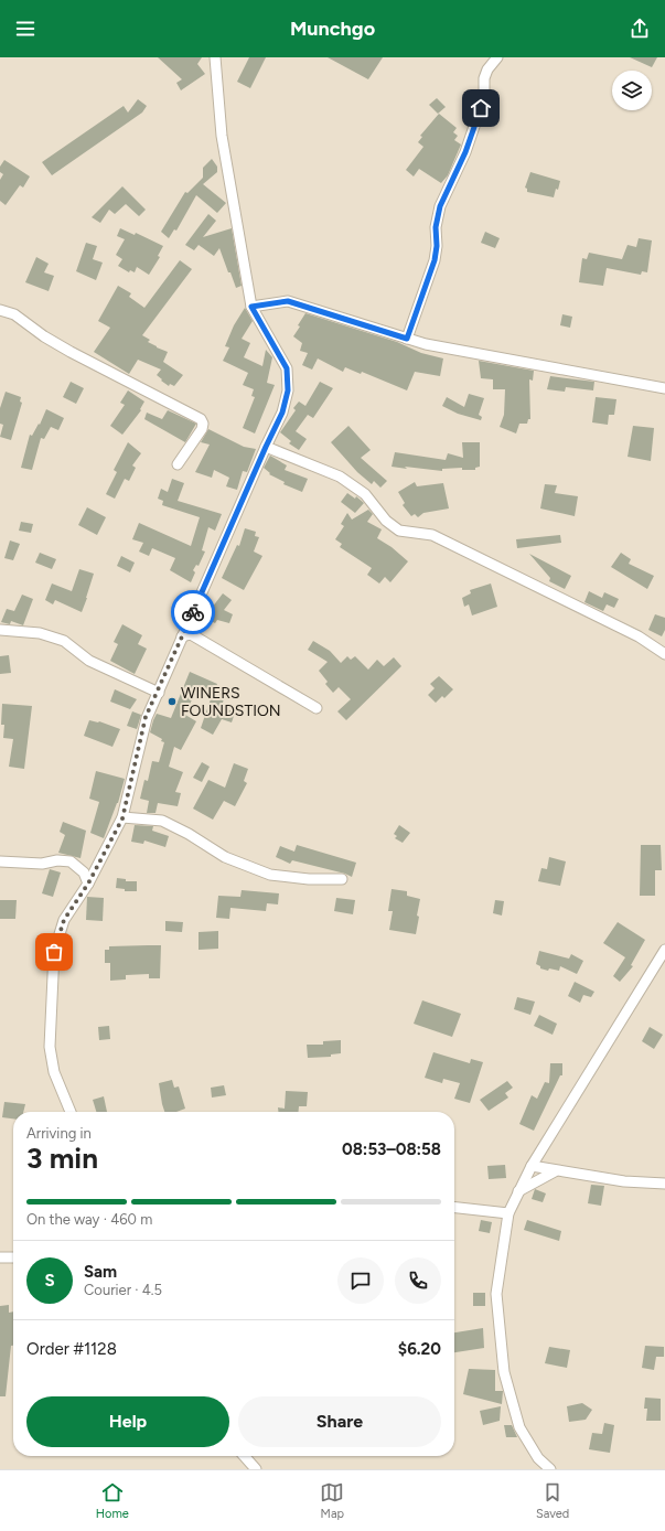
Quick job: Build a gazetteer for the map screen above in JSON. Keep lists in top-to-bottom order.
{
  "places": ["WINERS FOUNDSTION"],
  "page": {
    "header": "Munchgo",
    "heading": ["3 min", "Arriving in", "08:53–08:58"],
    "panel": [
      "Sam",
      "Courier · 4.5",
      "Order #1128",
      "$6.20"
    ],
    "bar": "On the way · 460 m",
    "round": "S",
    "buttons": ["Help", "Share"],
    "tabs": ["Home", "Map", "Saved"]
  }
}
